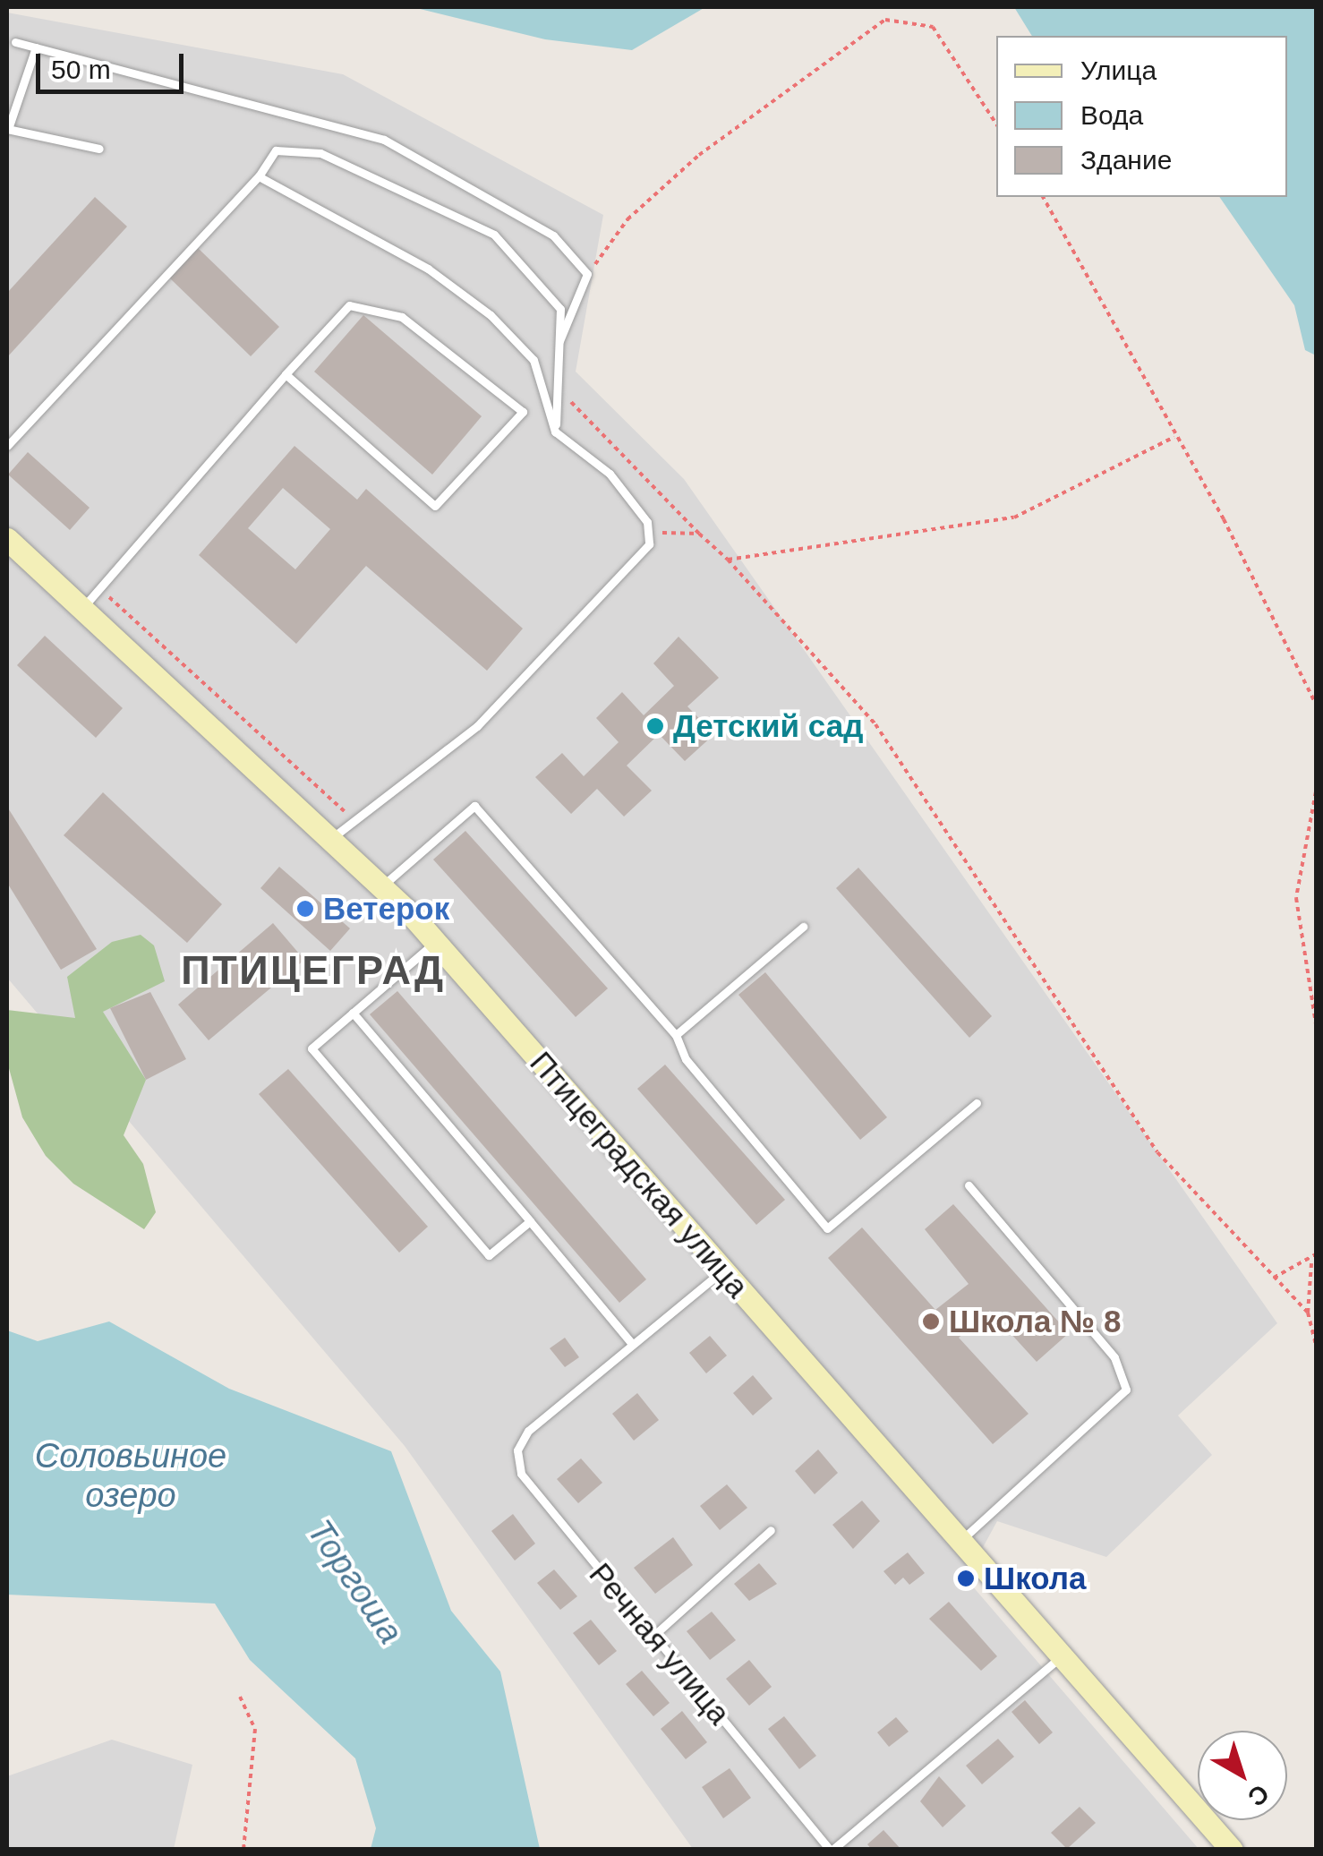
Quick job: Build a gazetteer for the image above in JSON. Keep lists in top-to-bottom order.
{
  "streets": {
    "street": ["Птицеградская улица"],
    "lane": ["Речная улица"]
  },
  "districts": ["ПТИЦЕГРАД"],
  "water": ["Соловьиное озеро", "Торгоша"],
  "places": [
    "Детский сад",
    "Ветерок",
    "Школа № 8",
    "Школа"
  ],
  "legend": ["Улица", "Вода", "Здание"],
  "scale_bar": "50 m",
  "north": "bottom right"
}
